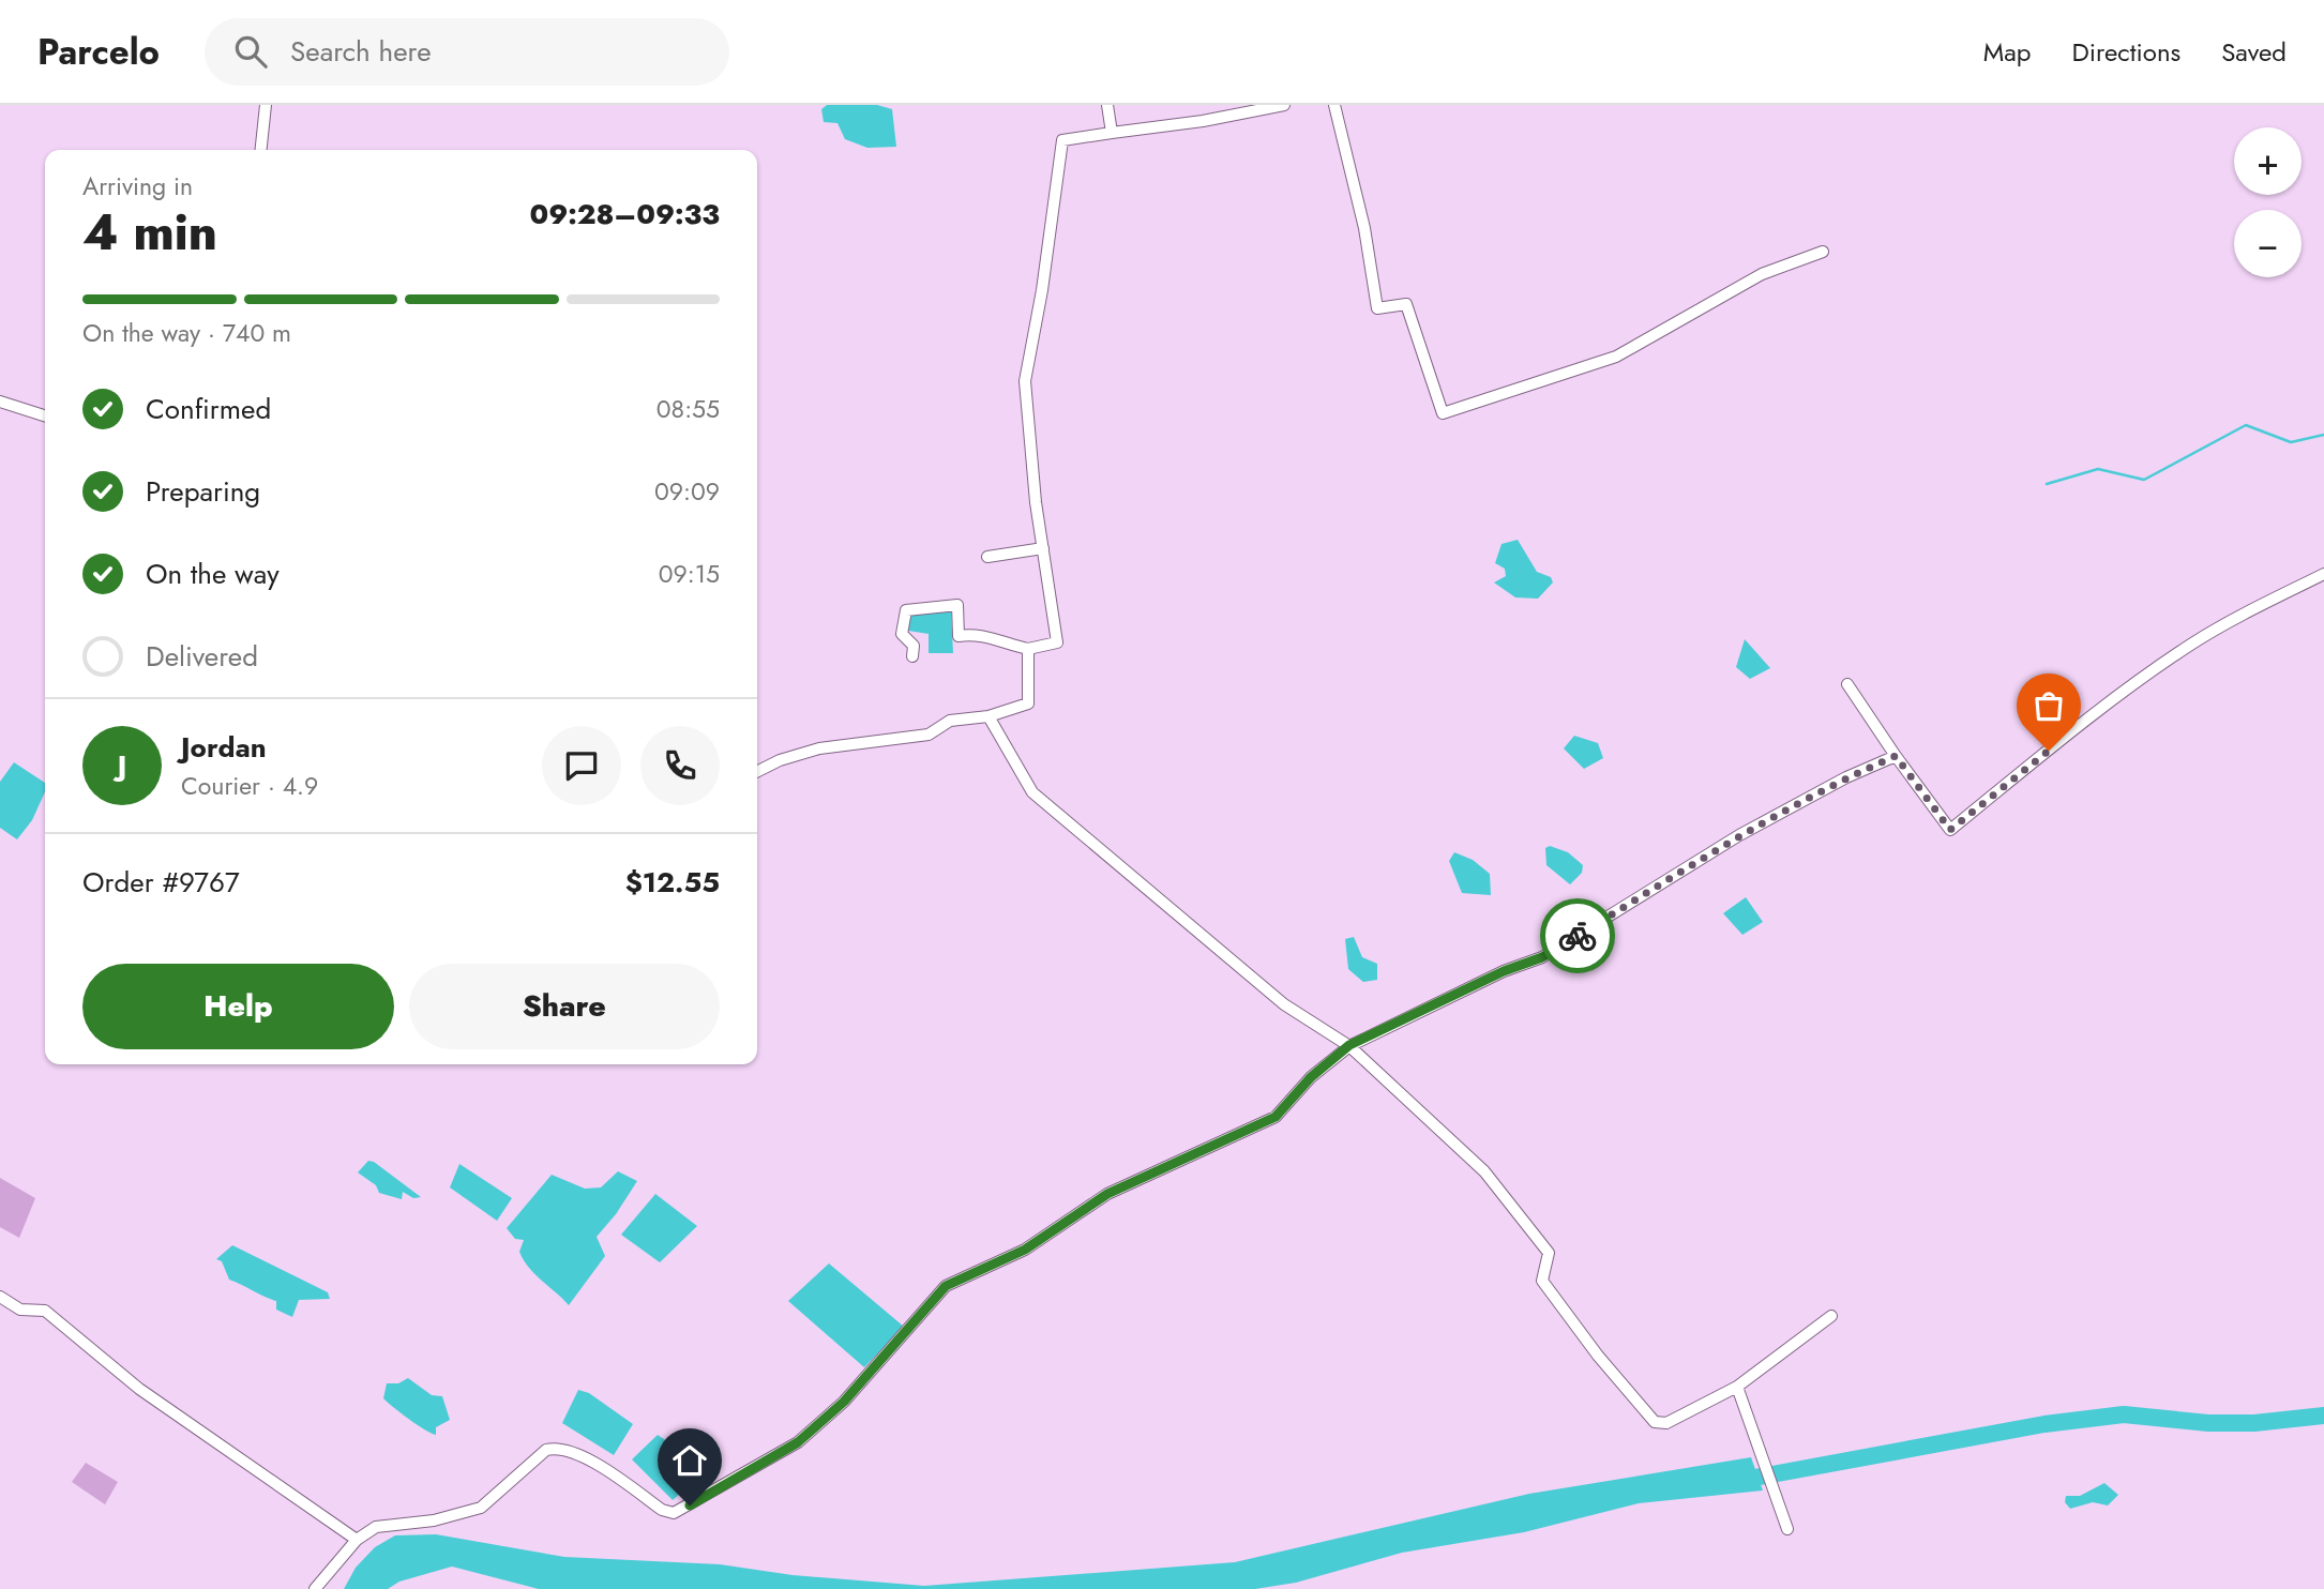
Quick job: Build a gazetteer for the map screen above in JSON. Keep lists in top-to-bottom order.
{
  "page": {
    "header": "Parcelo",
    "search": "Search here",
    "nav": ["Map", "Directions", "Saved"],
    "map_buttons": ["+", "−"],
    "heading": ["4 min", "Arriving in", "09:28–09:33"],
    "panel": [
      "Jordan",
      "Courier · 4.9",
      "Order #9767",
      "$12.55"
    ],
    "bar": "On the way · 740 m",
    "list": [
      ["Confirmed", "08:55"],
      ["Preparing", "09:09"],
      ["On the way", "09:15"],
      "Delivered"
    ],
    "round": "J",
    "buttons": ["Help", "Share"]
  }
}
